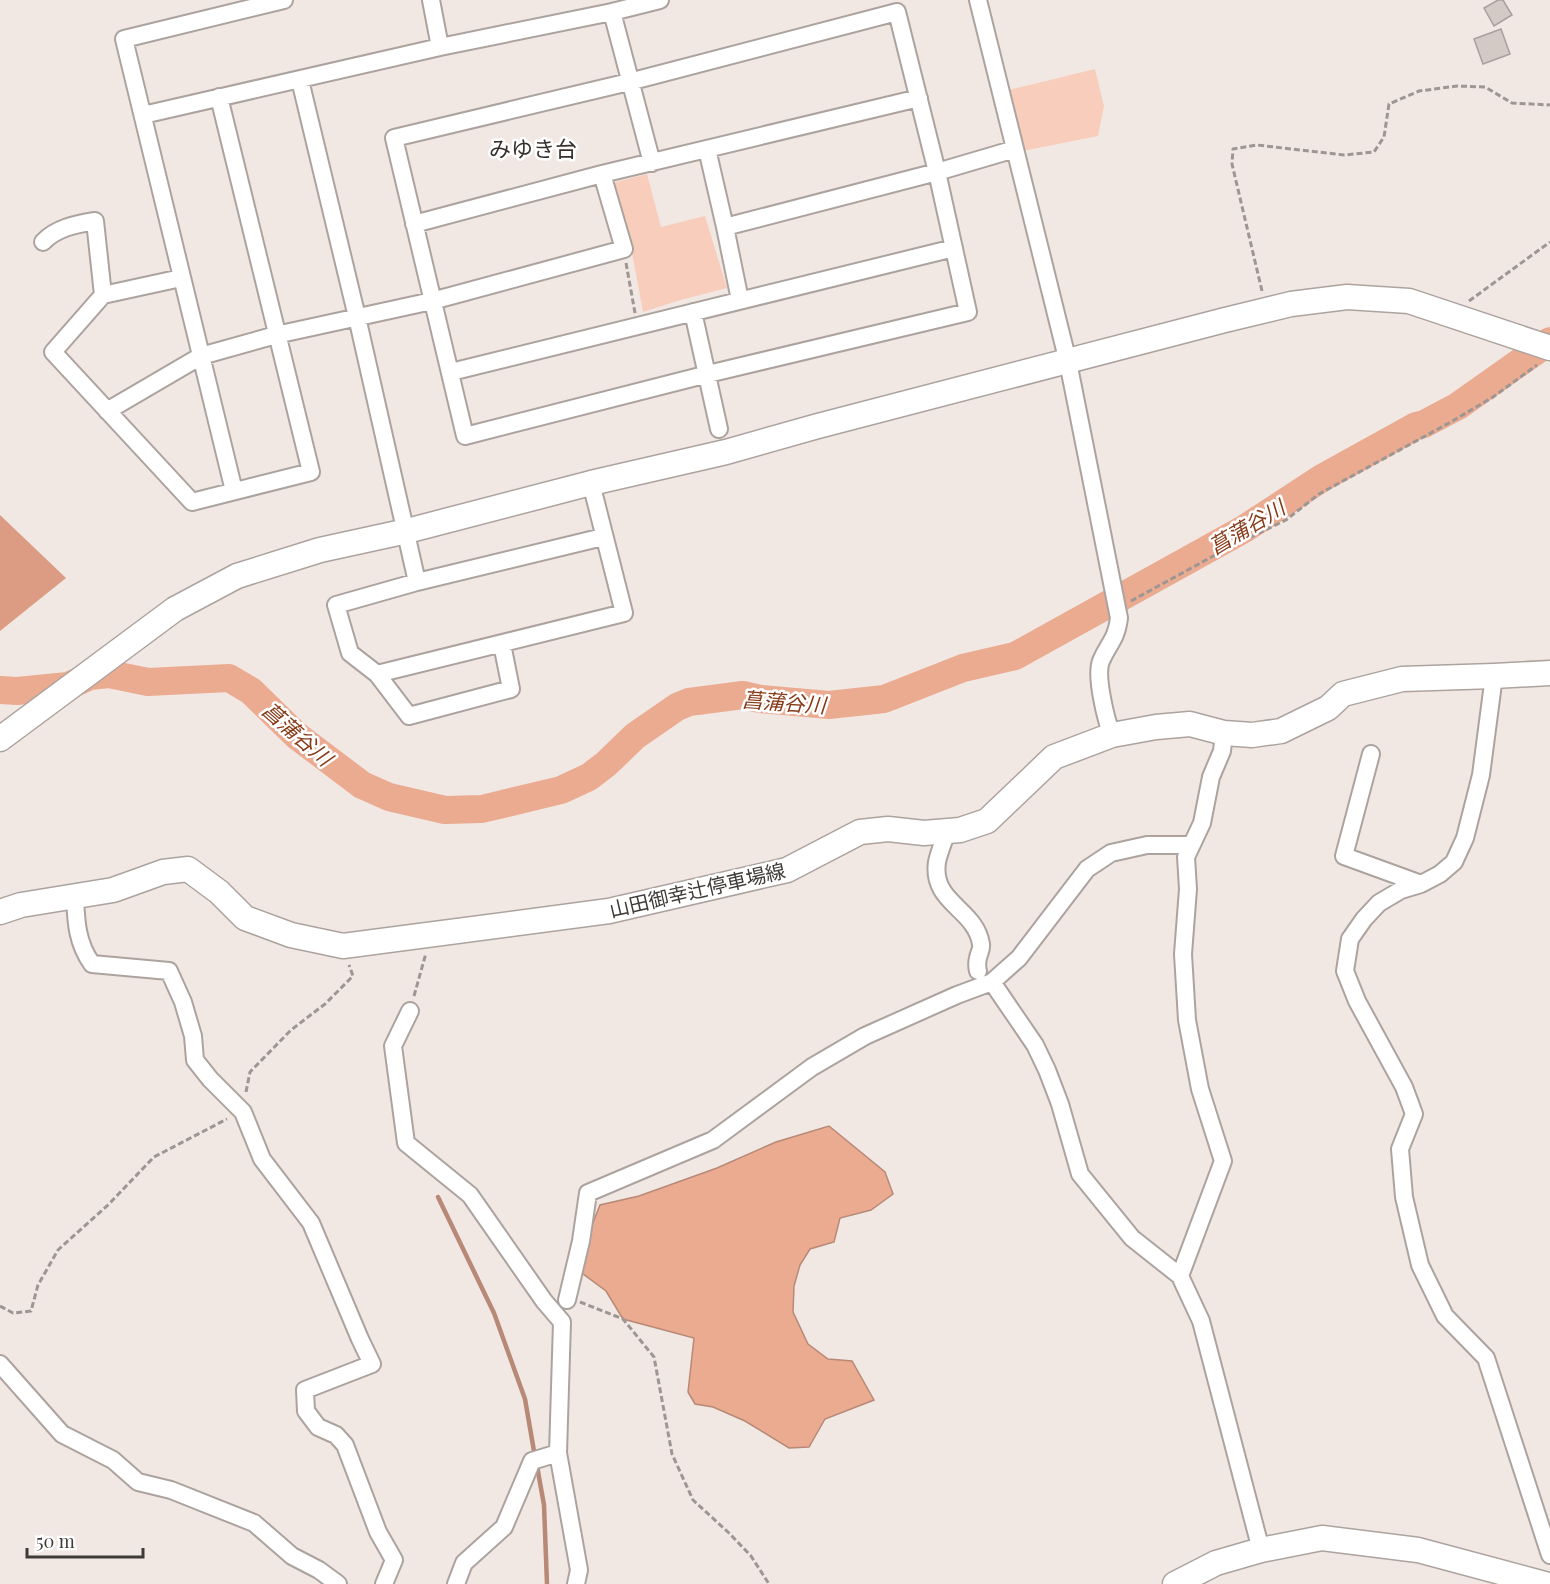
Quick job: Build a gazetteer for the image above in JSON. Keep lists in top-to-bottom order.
{
  "streets": {
    "street": ["山田御幸辻停車場線"]
  },
  "districts": ["みゆき台"],
  "water": ["菖蒲谷川"],
  "scale_bar": "50 m"
}
